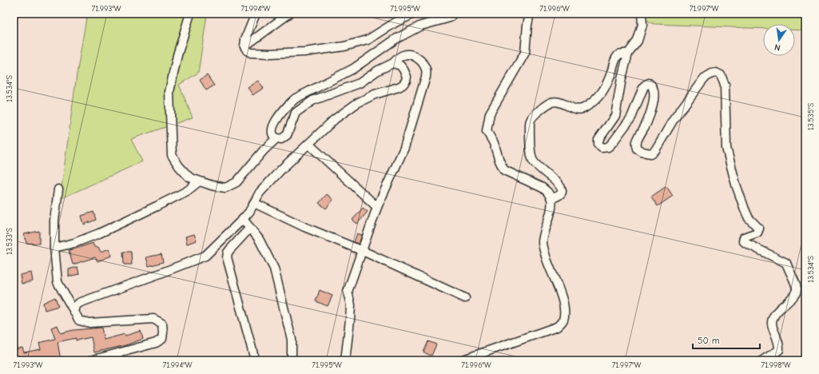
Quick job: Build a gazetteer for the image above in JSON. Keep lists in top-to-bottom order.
{
  "scale_bar": "50 m",
  "north": "bottom",
  "coordinates": [
    "71.993°W",
    "71.994°W",
    "71.995°W",
    "71.996°W",
    "71.997°W",
    "13.534°S",
    "13.535°S",
    "13.533°S",
    "71.998°W"
  ]
}
